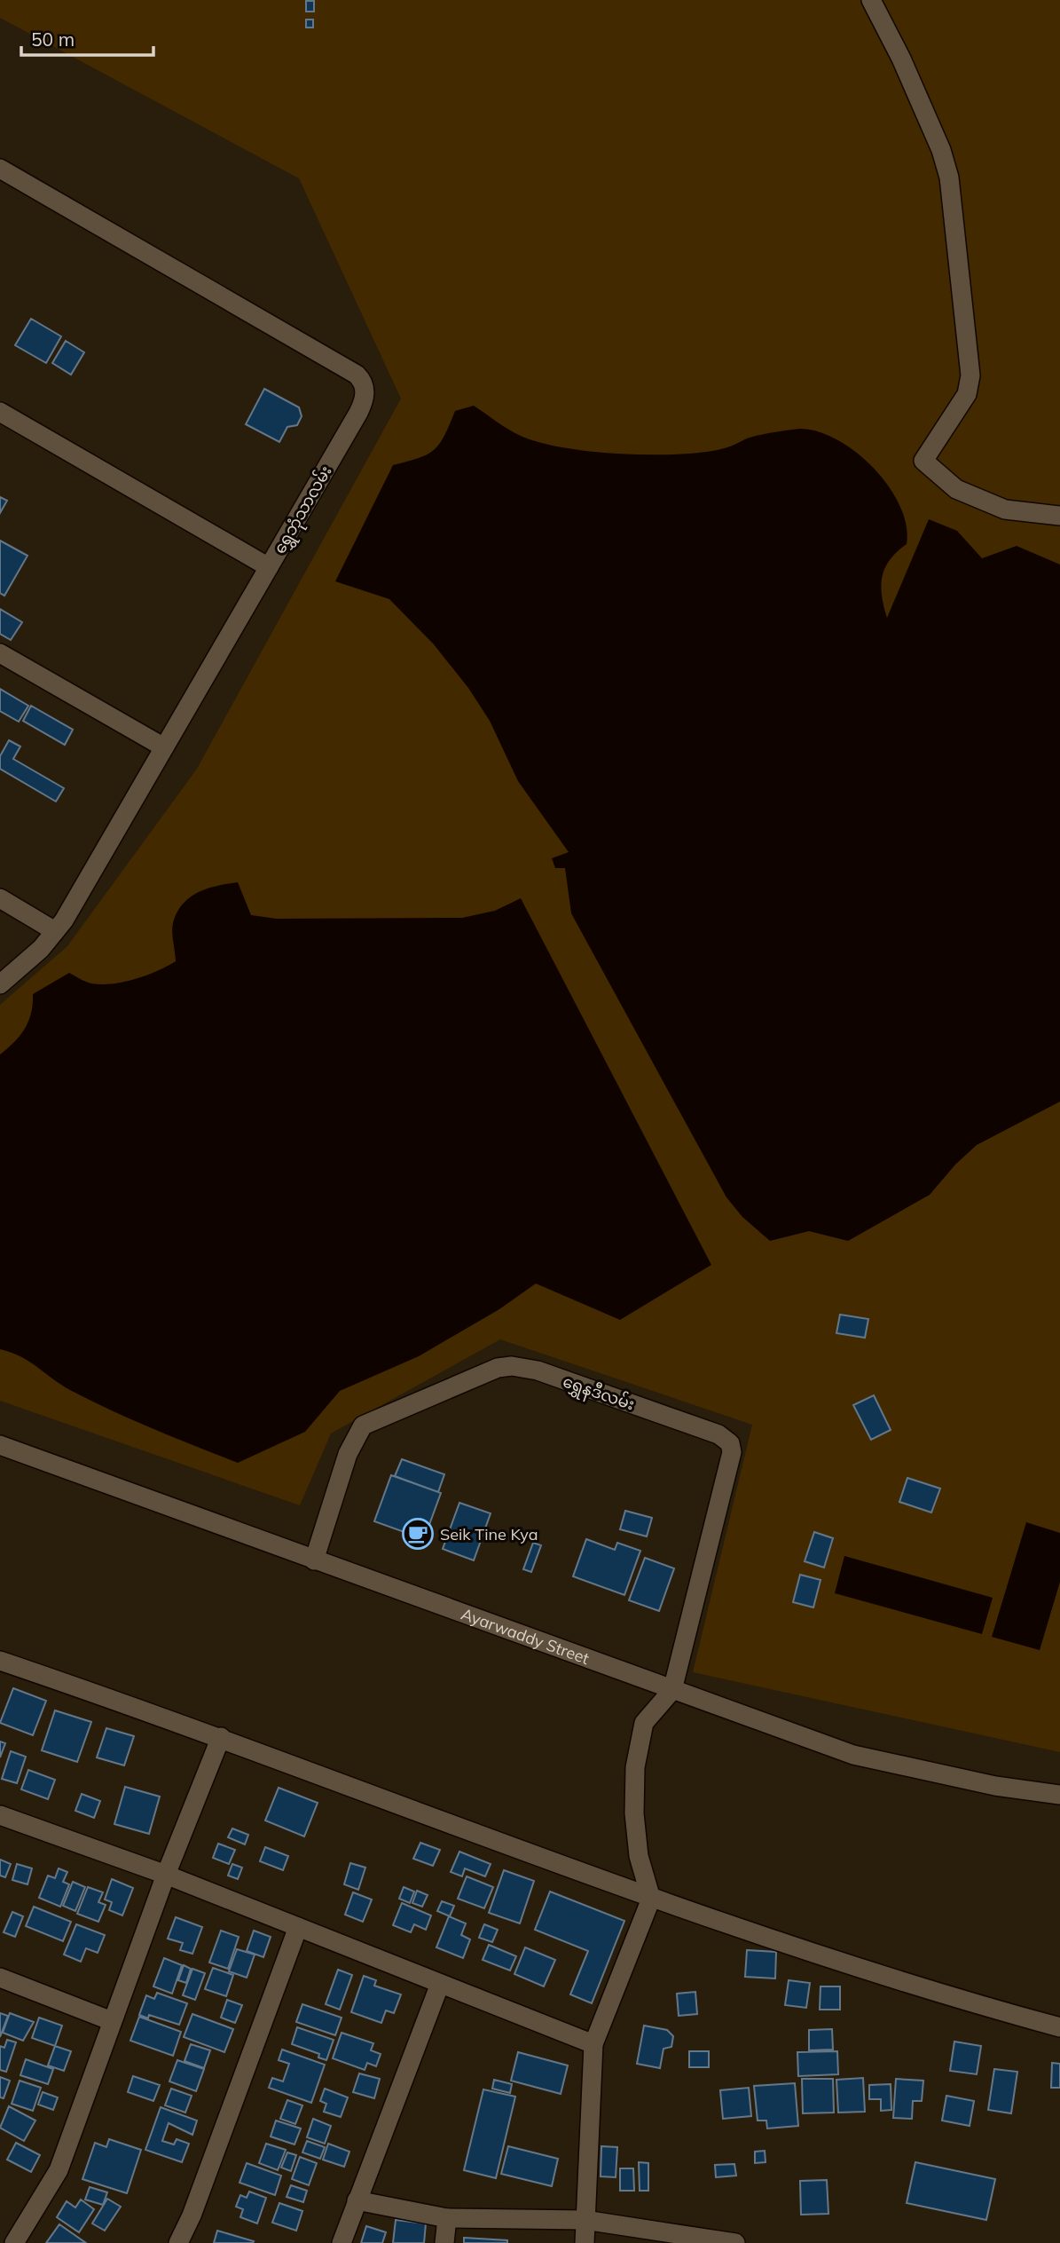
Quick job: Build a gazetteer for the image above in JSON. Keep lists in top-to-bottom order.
{
  "streets": {
    "street": ["ရွှေဘုံသာလမ်း", "ရွှေနဒီလမ်း", "Ayarwaddy Street"]
  },
  "crossings": [
    ["ရွှေနဒီလမ်း", "Ayarwaddy Street"]
  ],
  "places": {
    "cafe": ["Seik Tine Kya"]
  },
  "scale_bar": "50 m"
}
